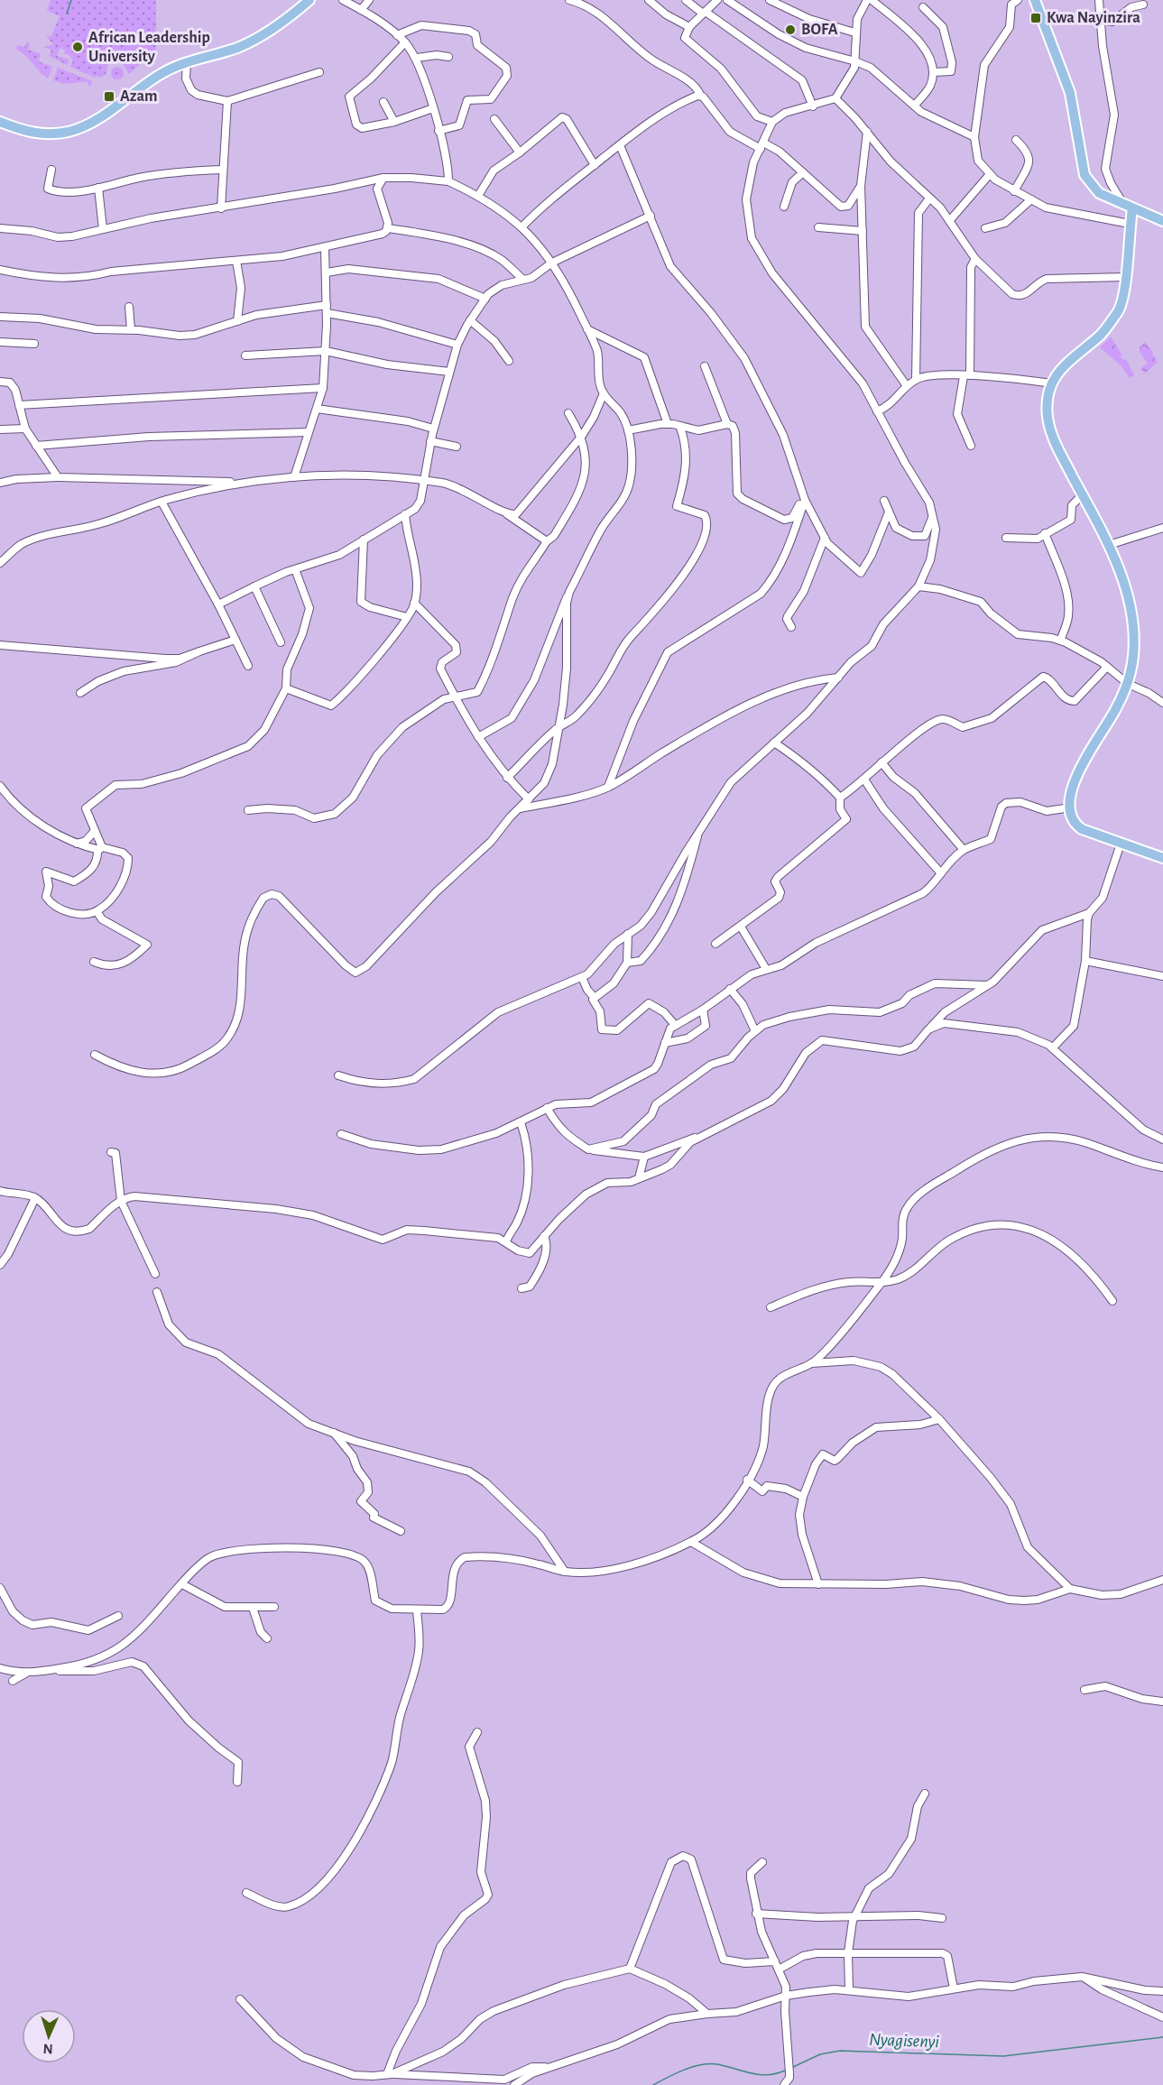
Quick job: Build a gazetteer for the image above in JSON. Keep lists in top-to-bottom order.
{
  "water": ["Nyagisenyi"],
  "places": {
    "transit": ["Kwa Nayinzira", "Azam"],
    "other": ["BOFA", "African Leadership University"]
  },
  "north": "bottom"
}
